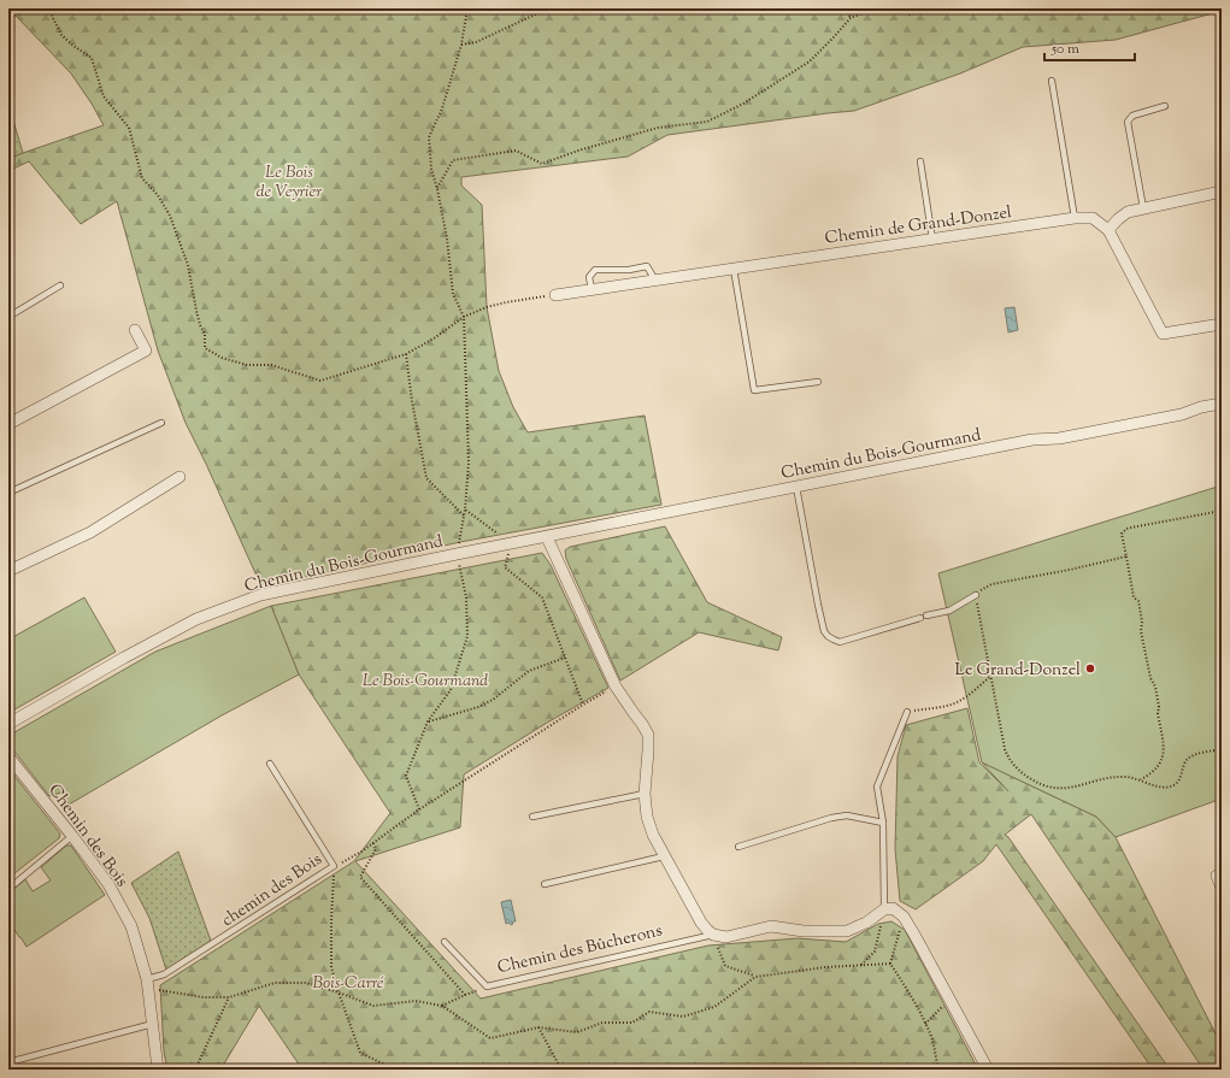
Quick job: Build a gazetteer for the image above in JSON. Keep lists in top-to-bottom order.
{
  "streets": {
    "street": [
      "Chemin de Grand-Donzel",
      "Chemin du Bois-Gourmand",
      "Chemin des Bois",
      "Chemin des Bûcherons"
    ],
    "lane": ["chemin des Bois"]
  },
  "crossings": [
    ["Chemin des Bois", "chemin des Bois"]
  ],
  "parks": ["Le Bois de Veyrier", "Le Bois-Gourmand", "Bois-Carré"],
  "places": ["Le Grand-Donzel"],
  "scale_bar": "50 m"
}
